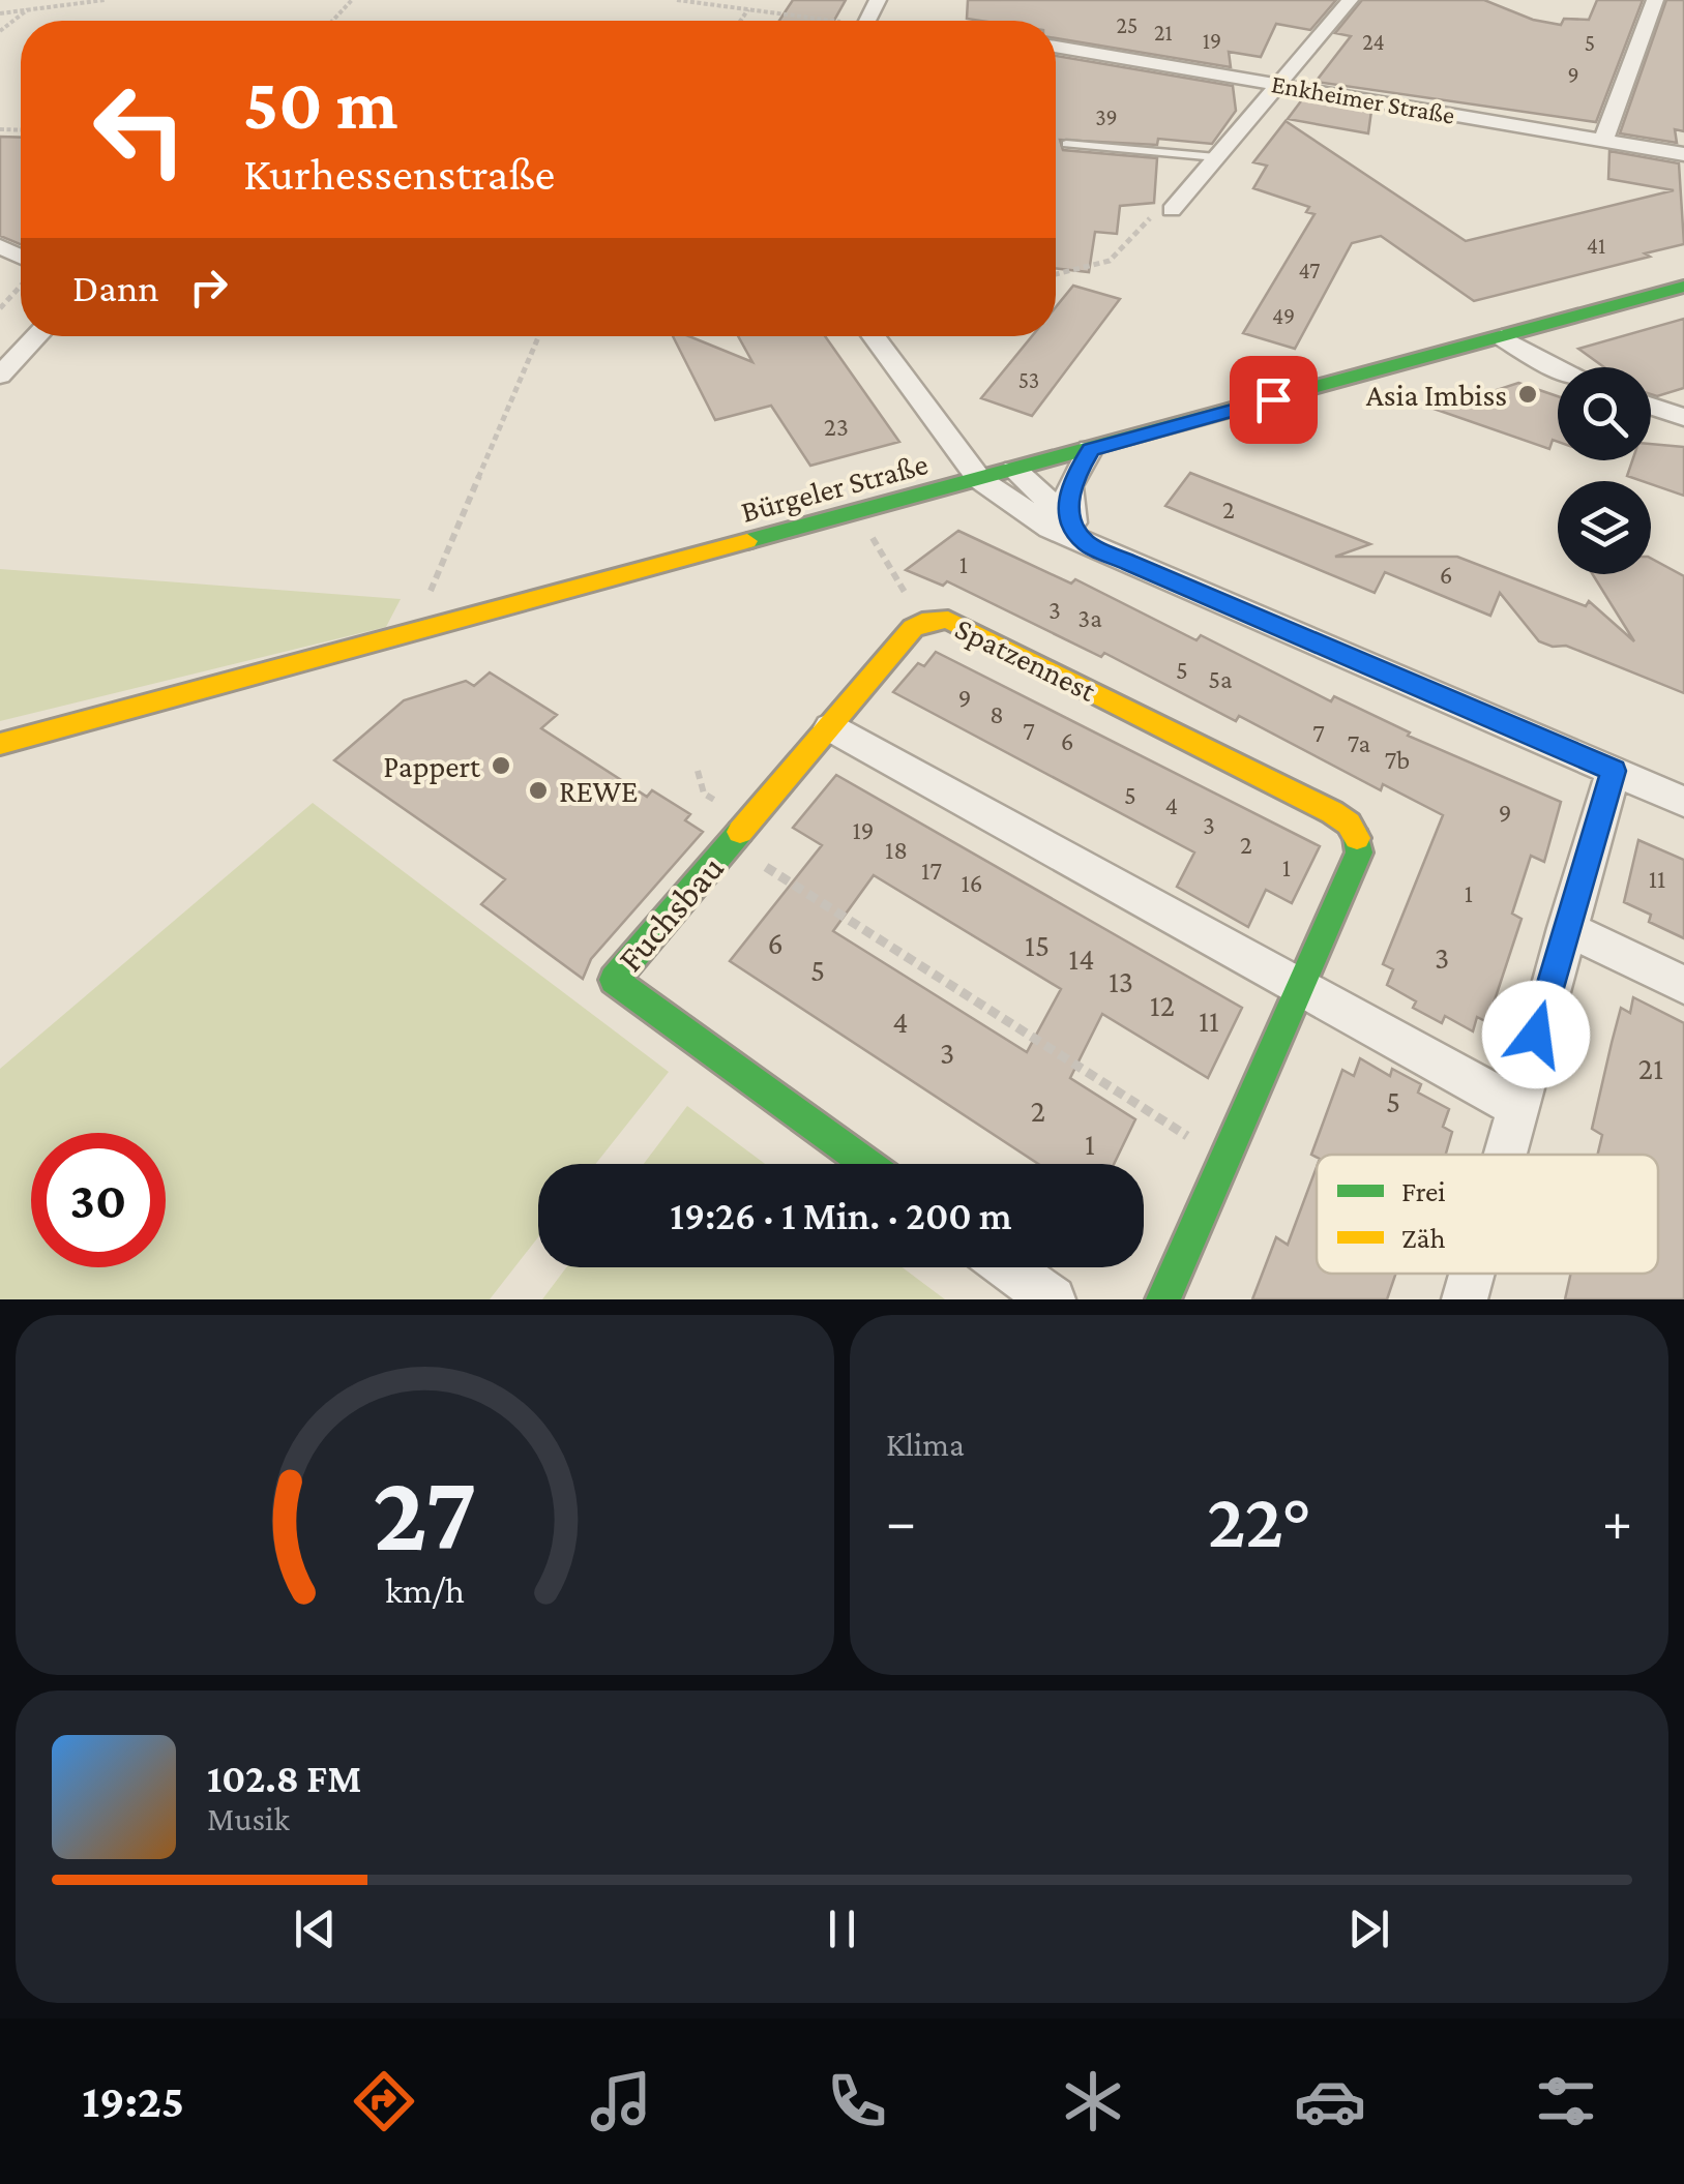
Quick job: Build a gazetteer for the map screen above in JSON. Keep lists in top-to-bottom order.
{
  "streets": {
    "street": [
      "Enkheimer Straße",
      "Bürgeler Straße",
      "Spatzennest",
      "Fuchsbau"
    ]
  },
  "crossings": [
    ["Spatzennest", "Fuchsbau"]
  ],
  "places": ["Asia Imbiss", "Pappert", "REWE"],
  "house_numbers": [
    "25",
    "21",
    "19",
    "24",
    "5",
    "9",
    "39",
    "41",
    "47",
    "49",
    "53",
    "23",
    "2",
    "1",
    "6",
    "3",
    "3a",
    "5",
    "5a",
    "9",
    "8",
    "7",
    "7",
    "6",
    "7a",
    "7b",
    "5",
    "4",
    "9",
    "3",
    "19",
    "2",
    "18",
    "1",
    "17",
    "11",
    "16",
    "1",
    "6",
    "15",
    "3",
    "14",
    "5",
    "13",
    "12",
    "11",
    "4",
    "3",
    "21",
    "5",
    "2",
    "1"
  ],
  "legend": ["Frei", "Zäh"],
  "page": {
    "turn": ["50 m", "Kurhessenstraße"],
    "then": "Dann",
    "limit": "30",
    "trip": "19:26 · 1 Min. · 200 m",
    "tile": "Klima",
    "heat": ["−", "22°", "+"],
    "song": ["102.8 FM", "Musik"],
    "tabs": "19:25",
    "gauge": ["27", "km/h"]
  }
}
